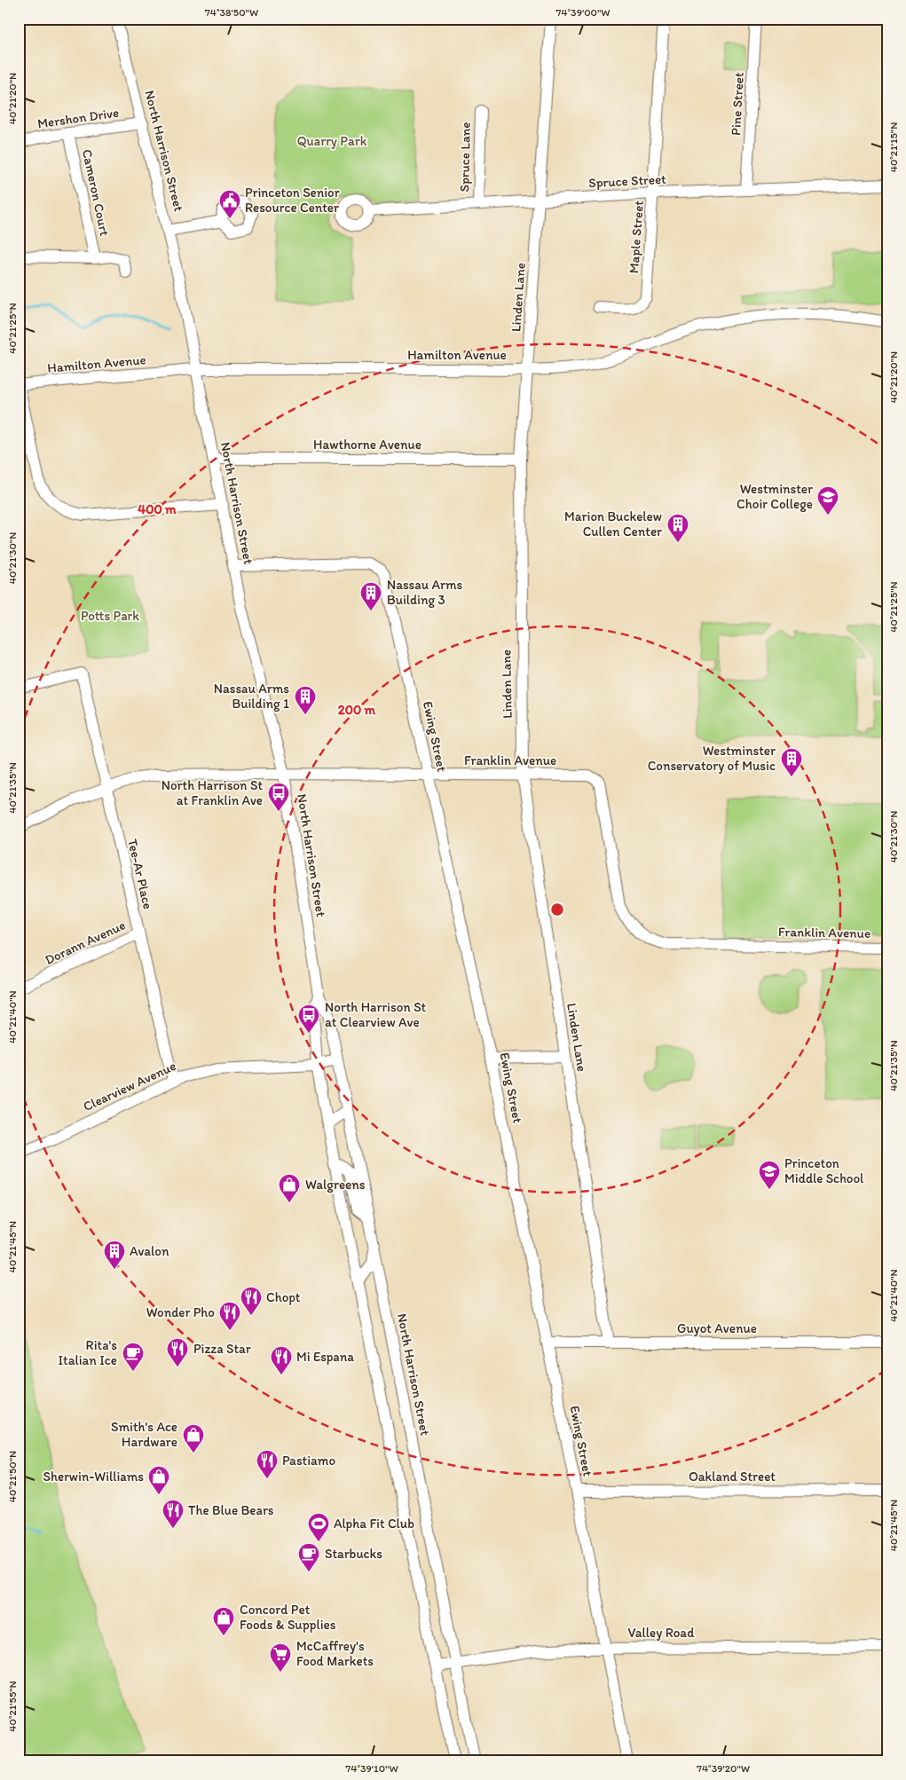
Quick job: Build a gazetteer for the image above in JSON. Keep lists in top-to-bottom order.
{
  "streets": {
    "street": [
      "Pine Street",
      "Mershon Drive",
      "North Harrison Street",
      "Spruce Lane",
      "Spruce Street",
      "Cameron Court",
      "Maple Street",
      "Linden Lane",
      "Hamilton Avenue",
      "Hawthorne Avenue",
      "Ewing Street",
      "Franklin Avenue",
      "Tee-Ar Place",
      "Dorann Avenue",
      "Clearview Avenue",
      "Guyot Avenue",
      "Oakland Street",
      "Valley Road"
    ]
  },
  "crossings": [
    ["Pine Street", "Spruce Street"],
    ["Mershon Drive", "North Harrison Street"],
    ["Mershon Drive", "Cameron Court"],
    ["North Harrison Street", "Hamilton Avenue"],
    ["North Harrison Street", "Hawthorne Avenue"],
    ["North Harrison Street", "Ewing Street"],
    ["North Harrison Street", "Franklin Avenue"],
    ["North Harrison Street", "Clearview Avenue"],
    ["North Harrison Street", "Valley Road"],
    ["Spruce Lane", "Spruce Street"],
    ["Spruce Street", "Maple Street"],
    ["Spruce Street", "Linden Lane"],
    ["Linden Lane", "Hamilton Avenue"],
    ["Linden Lane", "Hawthorne Avenue"],
    ["Linden Lane", "Franklin Avenue"],
    ["Linden Lane", "Guyot Avenue"],
    ["Ewing Street", "Franklin Avenue"],
    ["Ewing Street", "Guyot Avenue"],
    ["Ewing Street", "Oakland Street"],
    ["Ewing Street", "Valley Road"],
    ["Franklin Avenue", "Tee-Ar Place"],
    ["Tee-Ar Place", "Dorann Avenue"],
    ["Tee-Ar Place", "Clearview Avenue"]
  ],
  "parks": ["Quarry Park", "Potts Park"],
  "places": {
    "public building": ["Princeton Senior Resource Center"],
    "school or university": ["Westminster Choir College", "Princeton Middle School"],
    "building": [
      "Marion Buckelew Cullen Center",
      "Nassau Arms Building 3",
      "Nassau Arms Building 1",
      "Westminster Conservatory of Music",
      "Avalon"
    ],
    "bus stop": ["North Harrison St at Franklin Ave", "North Harrison St at Clearview Ave"],
    "shop": [
      "Walgreens",
      "Smith's Ace Hardware",
      "Sherwin-Williams",
      "Concord Pet Foods & Supplies"
    ],
    "restaurant": [
      "Chopt",
      "Wonder Pho",
      "Pizza Star",
      "Mi Espana",
      "Pastiamo",
      "The Blue Bears"
    ],
    "cafe": ["Rita's Italian Ice", "Starbucks"],
    "sports": ["Alpha Fit Club"],
    "supermarket": ["McCaffrey's Food Markets"]
  },
  "coordinates": [
    "74°38'50\"W",
    "74°39'00\"W",
    "40°21'20\"N",
    "40°21'15\"N",
    "40°21'25\"N",
    "40°21'30\"N",
    "40°21'35\"N",
    "40°21'40\"N",
    "40°21'45\"N",
    "40°21'50\"N",
    "40°21'55\"N",
    "74°39'10\"W",
    "74°39'20\"W"
  ],
  "rings": ["400 m", "200 m"]
}
